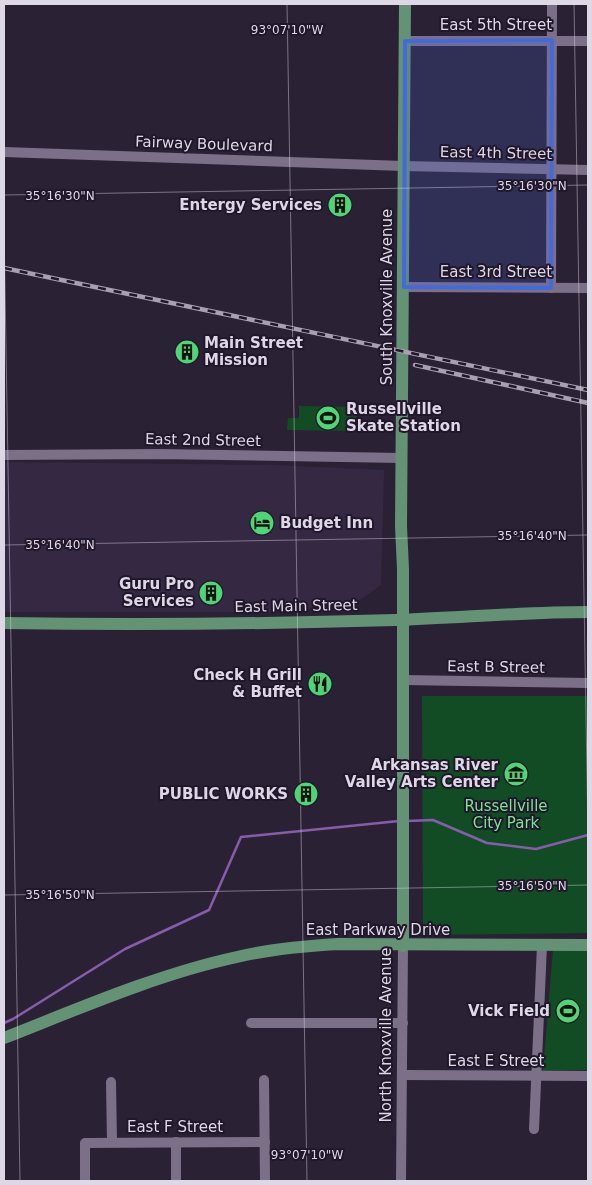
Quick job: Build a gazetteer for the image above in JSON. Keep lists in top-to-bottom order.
{
  "streets": {
    "main road": [
      "South Knoxville Avenue",
      "East Main Street",
      "East Parkway Drive",
      "North Knoxville Avenue"
    ],
    "street": [
      "East 5th Street",
      "Fairway Boulevard",
      "East 4th Street",
      "East 3rd Street",
      "East 2nd Street",
      "East B Street",
      "East E Street",
      "East F Street"
    ]
  },
  "crossings": [
    ["East 5th Street", "South Knoxville Avenue"],
    ["Fairway Boulevard", "East 4th Street"],
    ["Fairway Boulevard", "South Knoxville Avenue"],
    ["East 4th Street", "South Knoxville Avenue"],
    ["East 3rd Street", "South Knoxville Avenue"],
    ["South Knoxville Avenue", "East 2nd Street"],
    ["South Knoxville Avenue", "East Main Street"],
    ["South Knoxville Avenue", "North Knoxville Avenue"],
    ["East Main Street", "North Knoxville Avenue"],
    ["East B Street", "North Knoxville Avenue"],
    ["East Parkway Drive", "North Knoxville Avenue"],
    ["North Knoxville Avenue", "East E Street"]
  ],
  "parks": ["Russellville City Park"],
  "places": {
    "building": [
      "Entergy Services",
      "Main Street Mission",
      "Guru Pro Services",
      "PUBLIC WORKS"
    ],
    "sports": ["Russellville Skate Station", "Vick Field"],
    "hotel": ["Budget Inn"],
    "restaurant": ["Check H Grill & Buffet"],
    "museum": ["Arkansas River Valley Arts Center"]
  },
  "coordinates": [
    "93°07'10\"W",
    "35°16'30\"N",
    "35°16'40\"N",
    "35°16'50\"N"
  ]
}
